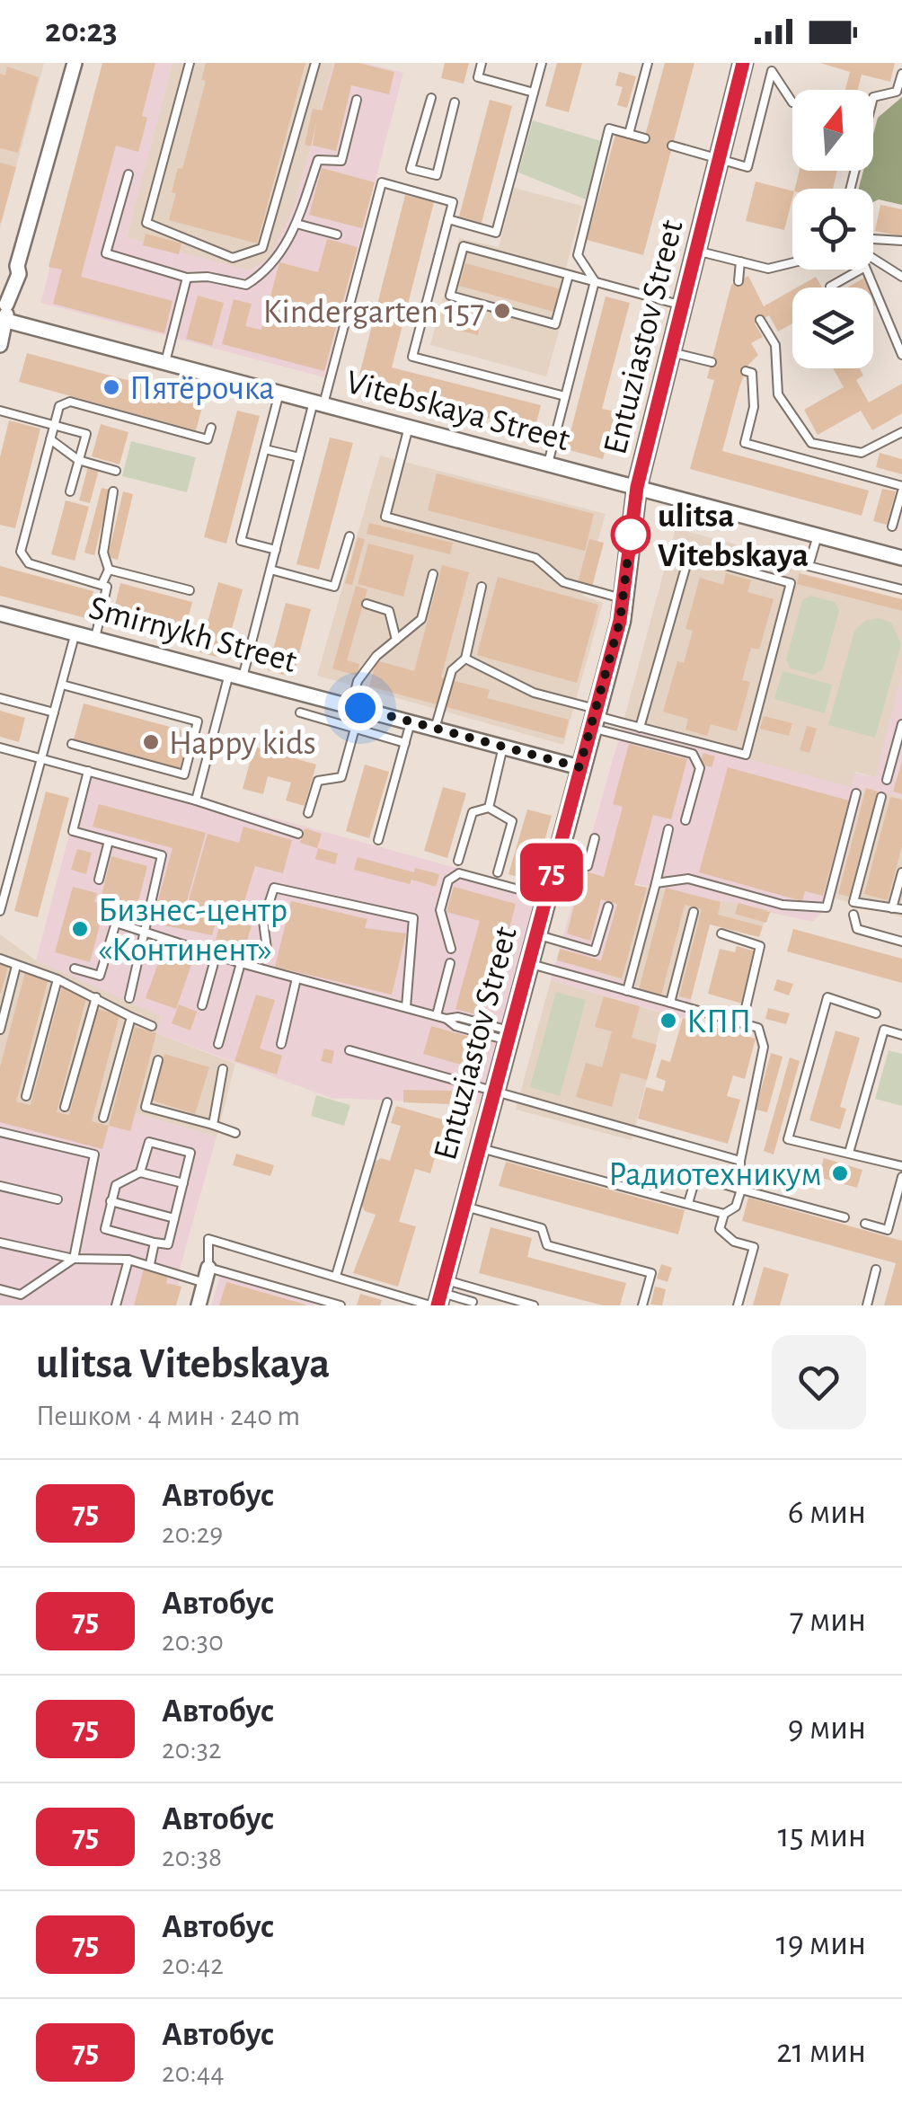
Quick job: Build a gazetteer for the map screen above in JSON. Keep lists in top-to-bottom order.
{
  "streets": {
    "main road": ["Entuziastov Street"],
    "street": ["Vitebskaya Street", "Smirnykh Street"]
  },
  "crossings": [
    ["Entuziastov Street", "Vitebskaya Street"],
    ["Entuziastov Street", "Smirnykh Street"]
  ],
  "places": [
    "Kindergarten 157",
    "Пятёрочка",
    "ulitsa Vitebskaya",
    "Happy kids",
    "Бизнес-центр «Континент»",
    "КПП",
    "Радиотехникум"
  ],
  "lines": ["bus line 75"],
  "north": "top",
  "page": {
    "status": "20:23",
    "on_map": "75",
    "heading": ["ulitsa Vitebskaya", "Пешком · 4 мин · 240 m"],
    "list": [
      {
        "mark": "75",
        "name": "Автобус",
        "note": "20:29",
        "value": "6 мин"
      },
      {
        "mark": "75",
        "name": "Автобус",
        "note": "20:30",
        "value": "7 мин"
      },
      {
        "mark": "75",
        "name": "Автобус",
        "note": "20:32",
        "value": "9 мин"
      },
      {
        "mark": "75",
        "name": "Автобус",
        "note": "20:38",
        "value": "15 мин"
      },
      {
        "mark": "75",
        "name": "Автобус",
        "note": "20:42",
        "value": "19 мин"
      },
      {
        "mark": "75",
        "name": "Автобус",
        "note": "20:44",
        "value": "21 мин"
      }
    ]
  }
}
